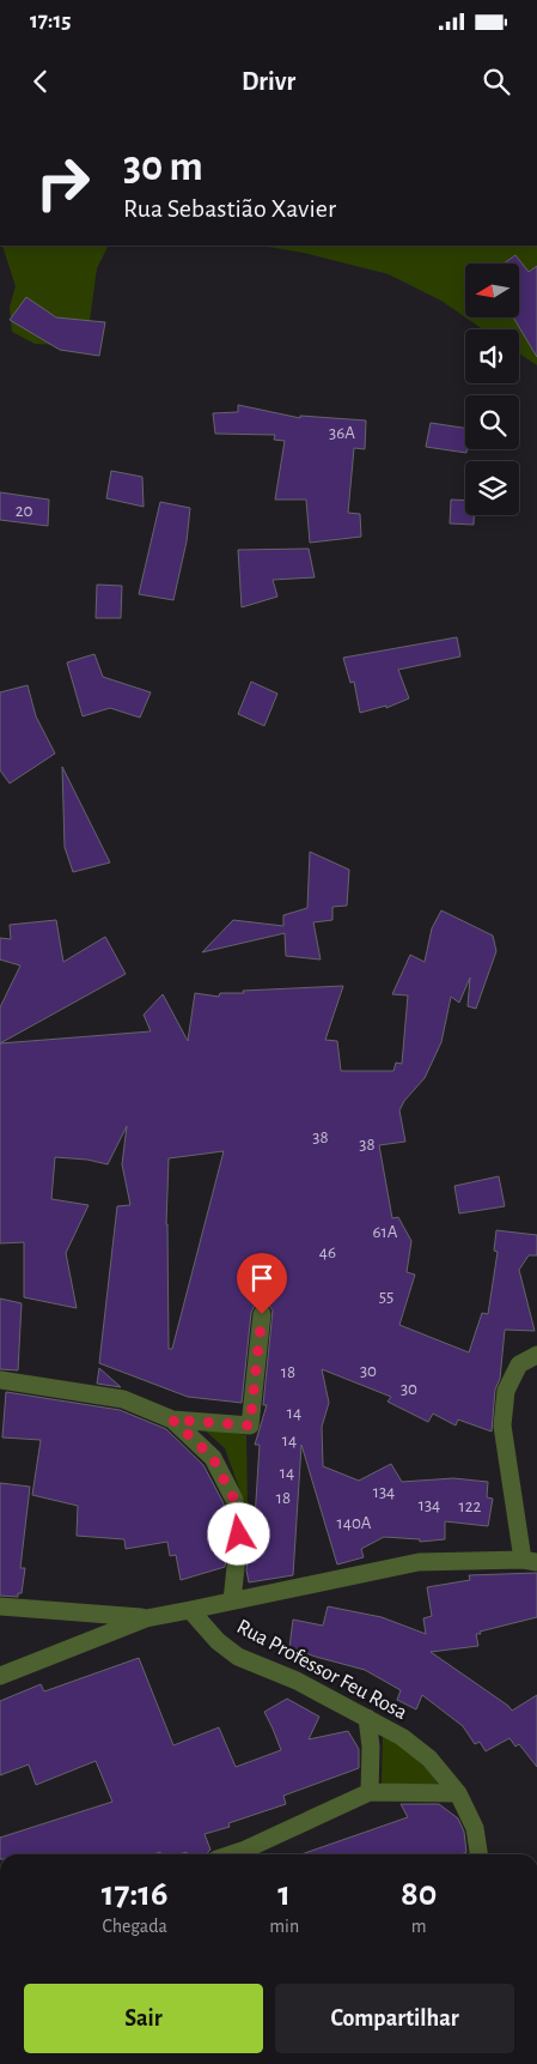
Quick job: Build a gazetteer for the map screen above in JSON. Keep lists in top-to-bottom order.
{
  "streets": {
    "street": ["Rua Professor Feu Rosa"]
  },
  "house_numbers": [
    "36A",
    "20",
    "38",
    "38",
    "61A",
    "46",
    "55",
    "30",
    "18",
    "30",
    "14",
    "14",
    "14",
    "134",
    "18",
    "134",
    "122",
    "140A"
  ],
  "north": "left",
  "page": {
    "status": "17:15",
    "header": "Drivr",
    "turn": ["30 m", "Rua Sebastião Xavier"],
    "eta": [
      "17:16",
      "Chegada",
      "1",
      "min",
      "80",
      "m"
    ],
    "buttons": ["Sair", "Compartilhar"]
  }
}
